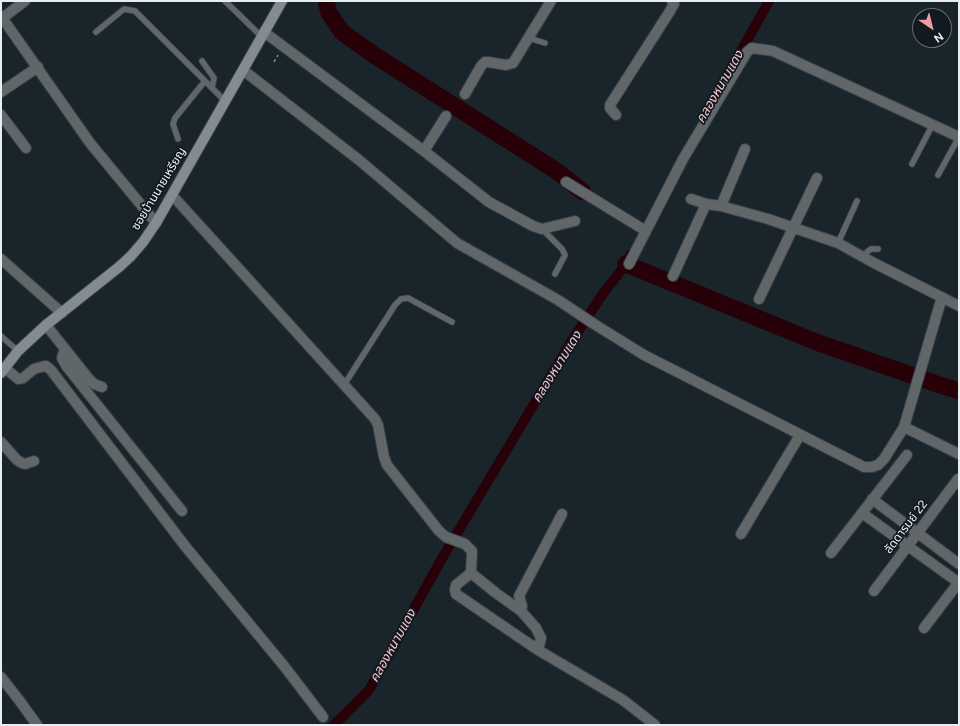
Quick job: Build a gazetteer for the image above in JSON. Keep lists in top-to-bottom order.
{
  "streets": {
    "street": ["ซอยบ้านนายเหรียญ", "ลัดดารมย์ 22"]
  },
  "water": ["คลองหนามแดง"],
  "north": "bottom right"
}
